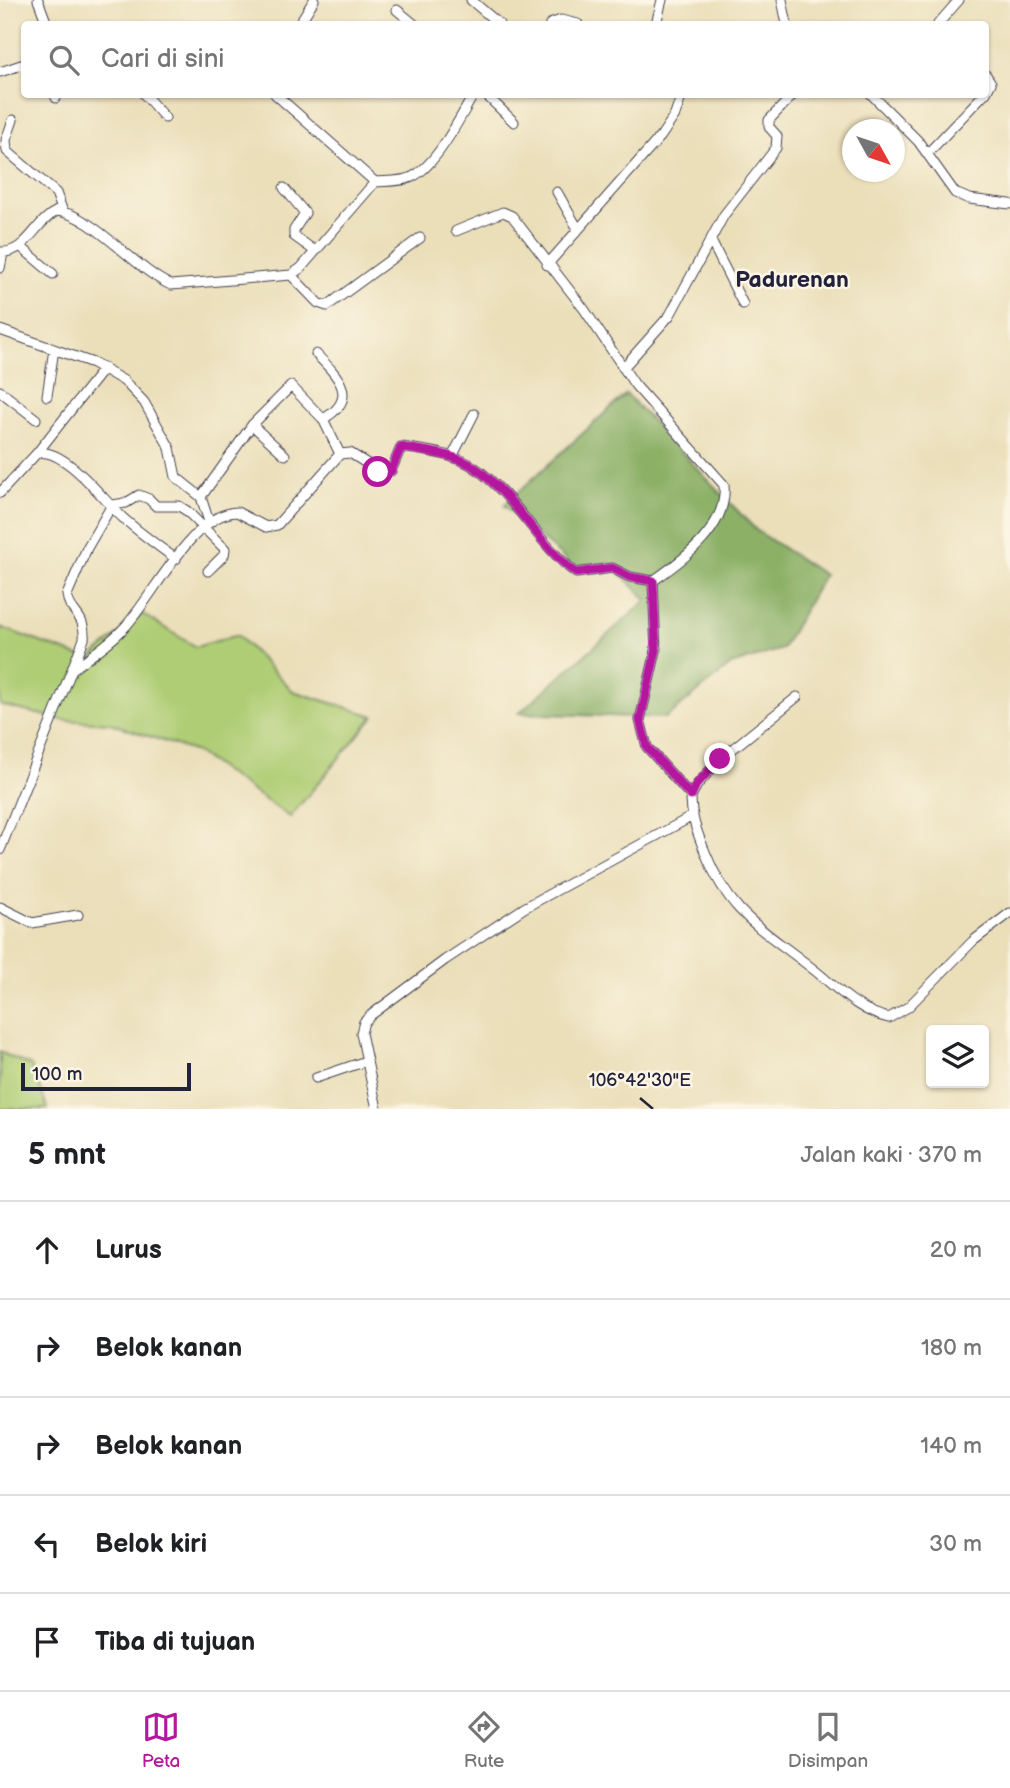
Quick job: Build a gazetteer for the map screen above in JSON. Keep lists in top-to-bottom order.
{
  "districts": ["Padurenan"],
  "scale_bar": "100 m",
  "north": "bottom right",
  "page": {
    "search": "Cari di sini",
    "scale": "100 m",
    "heading": ["5 mnt", "Jalan kaki · 370 m"],
    "list": [
      ["Lurus", "20 m"],
      ["Belok kanan", "180 m"],
      ["Belok kanan", "140 m"],
      ["Belok kiri", "30 m"],
      "Tiba di tujuan"
    ],
    "nav": ["Peta", "Rute", "Disimpan"]
  },
  "coordinates": ["106°42'30\"E"]
}
